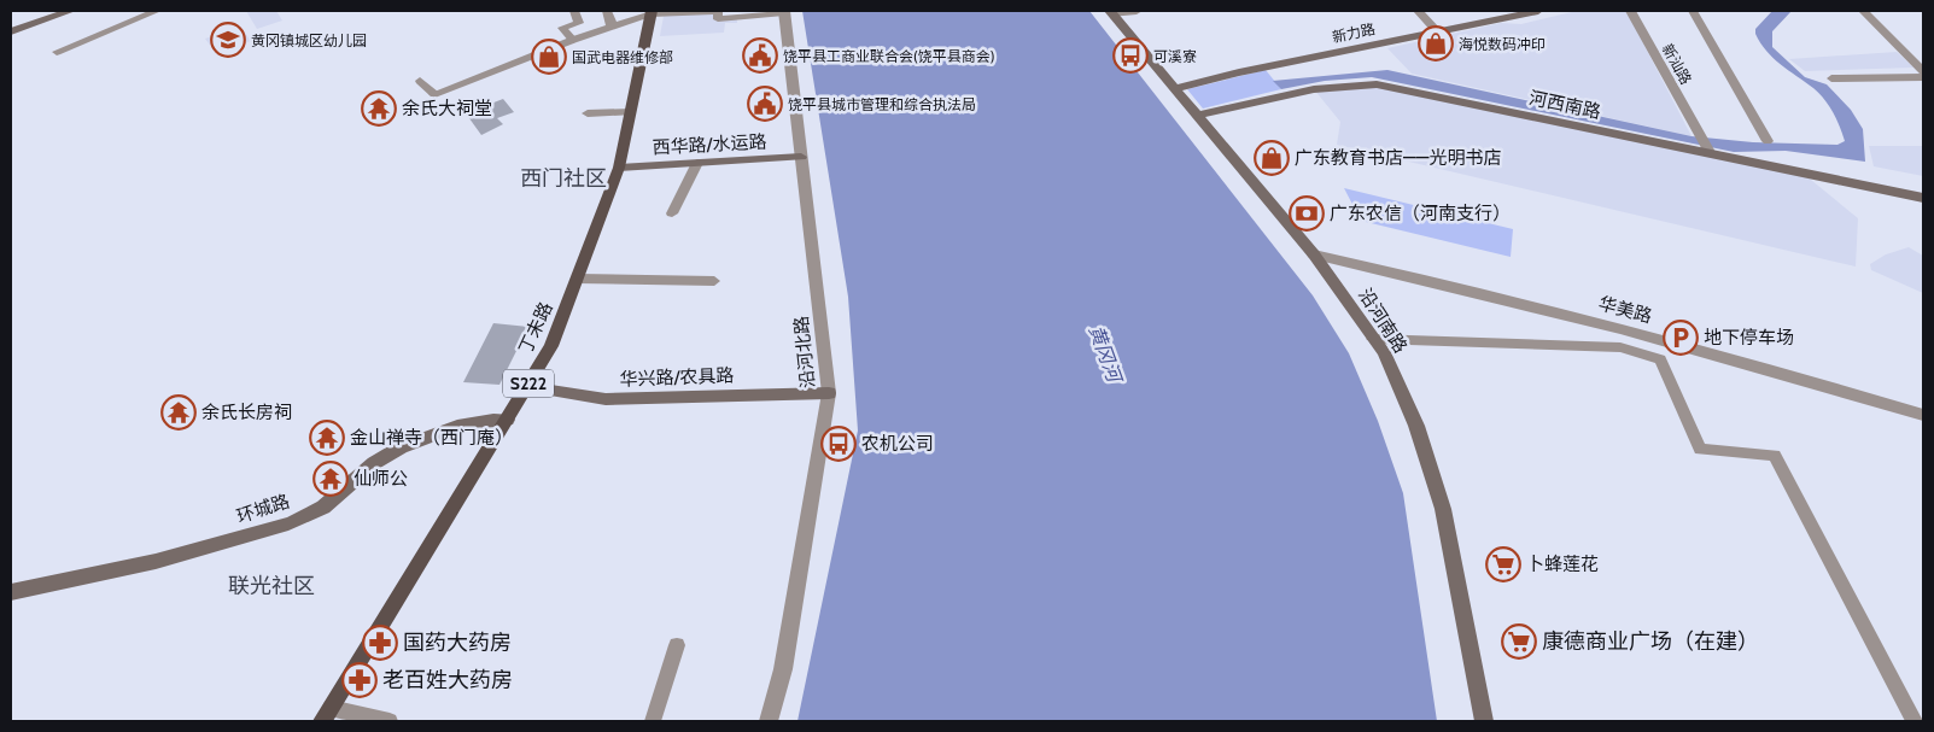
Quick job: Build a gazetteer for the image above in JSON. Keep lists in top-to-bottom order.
{
  "streets": {
    "main road": [
      "新力路",
      "河西南路",
      "西华路/水运路",
      "沿河南路",
      "丁未路",
      "华兴路/农具路",
      "S222",
      "环城路"
    ],
    "street": ["新汕路", "华美路", "沿河北路"]
  },
  "crossings": [
    ["新力路", "沿河南路"],
    ["新汕路", "河西南路"],
    ["河西南路", "沿河南路"],
    ["西华路/水运路", "丁未路"],
    ["西华路/水运路", "沿河北路"],
    ["华美路", "沿河南路"],
    ["丁未路", "华兴路/农具路"],
    ["丁未路", "环城路"],
    ["沿河北路", "华兴路/农具路"]
  ],
  "districts": ["西门社区", "联光社区"],
  "water": ["黄冈河"],
  "places": {
    "school or university": ["黄冈镇城区幼儿园"],
    "shop": ["海悦数码冲印", "国武电器维修部", "广东教育书店——光明书店"],
    "public building": ["饶平县工商业联合会(饶平县商会)", "饶平县城市管理和综合执法局"],
    "bus stop": ["可溪寮", "农机公司"],
    "temple": [
      "余氏大祠堂",
      "余氏长房祠",
      "金山禅寺（西门庵）",
      "仙师公"
    ],
    "bank": ["广东农信（河南支行）"],
    "parking": ["地下停车场"],
    "supermarket": ["卜蜂莲花", "康德商业广场（在建）"],
    "pharmacy": ["国药大药房", "老百姓大药房"]
  }
}
